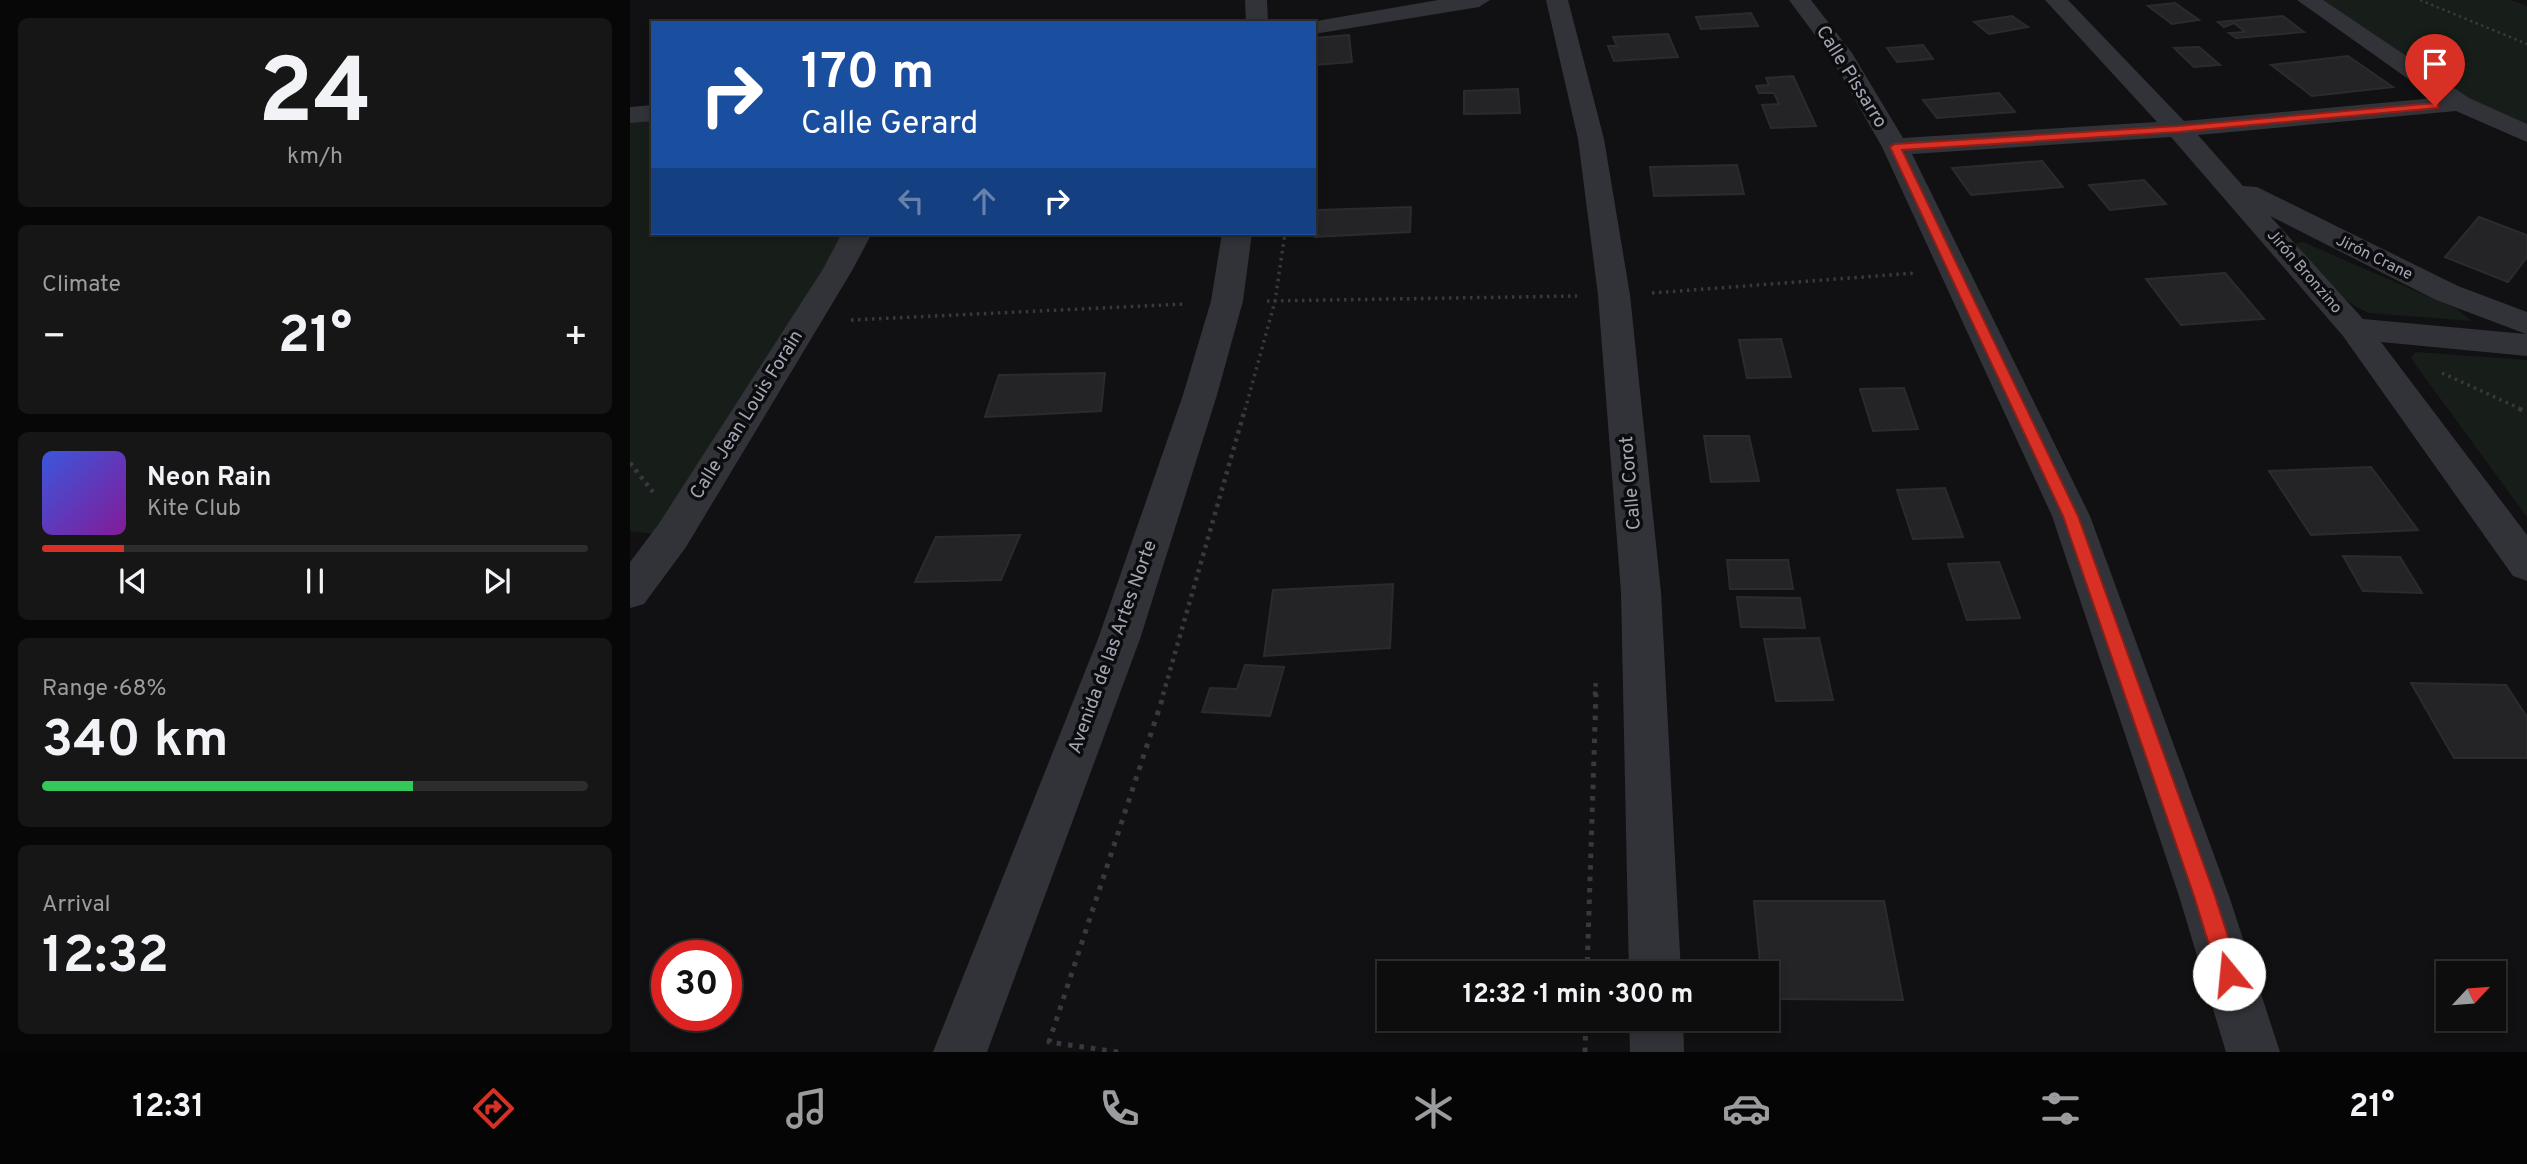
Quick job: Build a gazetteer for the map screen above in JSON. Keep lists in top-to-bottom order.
{
  "streets": {
    "street": [
      "Calle Pissarro",
      "Jirón Crane",
      "Jirón Bronzino",
      "Calle Jean Louis Forain",
      "Calle Corot",
      "Avenida de las Artes Norte"
    ]
  },
  "crossings": [
    ["Jirón Crane", "Jirón Bronzino"]
  ],
  "north": "top right",
  "page": {
    "tile": [
      ["24", "km/h"],
      "Climate",
      ["Range · 68%", "340 km"],
      ["Arrival", "12:32"]
    ],
    "turn": ["170 m", "Calle Gerard"],
    "heat": ["−", "21°", "+"],
    "song": ["Neon Rain", "Kite Club"],
    "limit": "30",
    "trip": "12:32 · 1 min · 300 m",
    "tabs": ["12:31", "21°"]
  }
}
